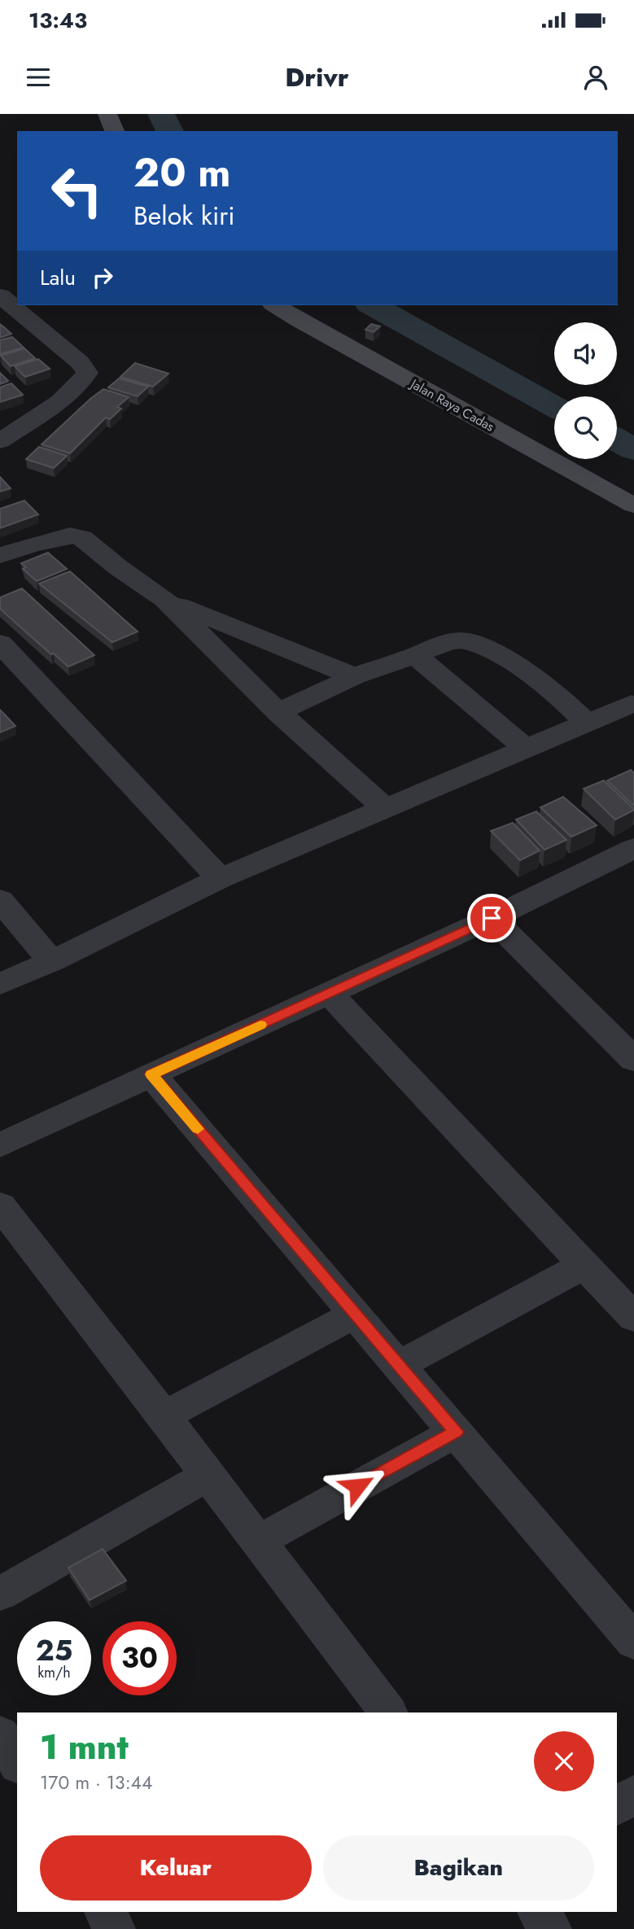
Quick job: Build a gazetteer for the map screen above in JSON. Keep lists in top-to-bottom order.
{
  "streets": {
    "street": ["Jalan Raya Cadas"]
  },
  "page": {
    "status": "13:43",
    "header": "Drivr",
    "turn": ["20 m", "Belok kiri"],
    "then": "Lalu",
    "speed": "25 km/h",
    "limit": "30",
    "heading": ["1 mnt", "170 m · 13:44"],
    "buttons": ["Keluar", "Bagikan"]
  }
}
